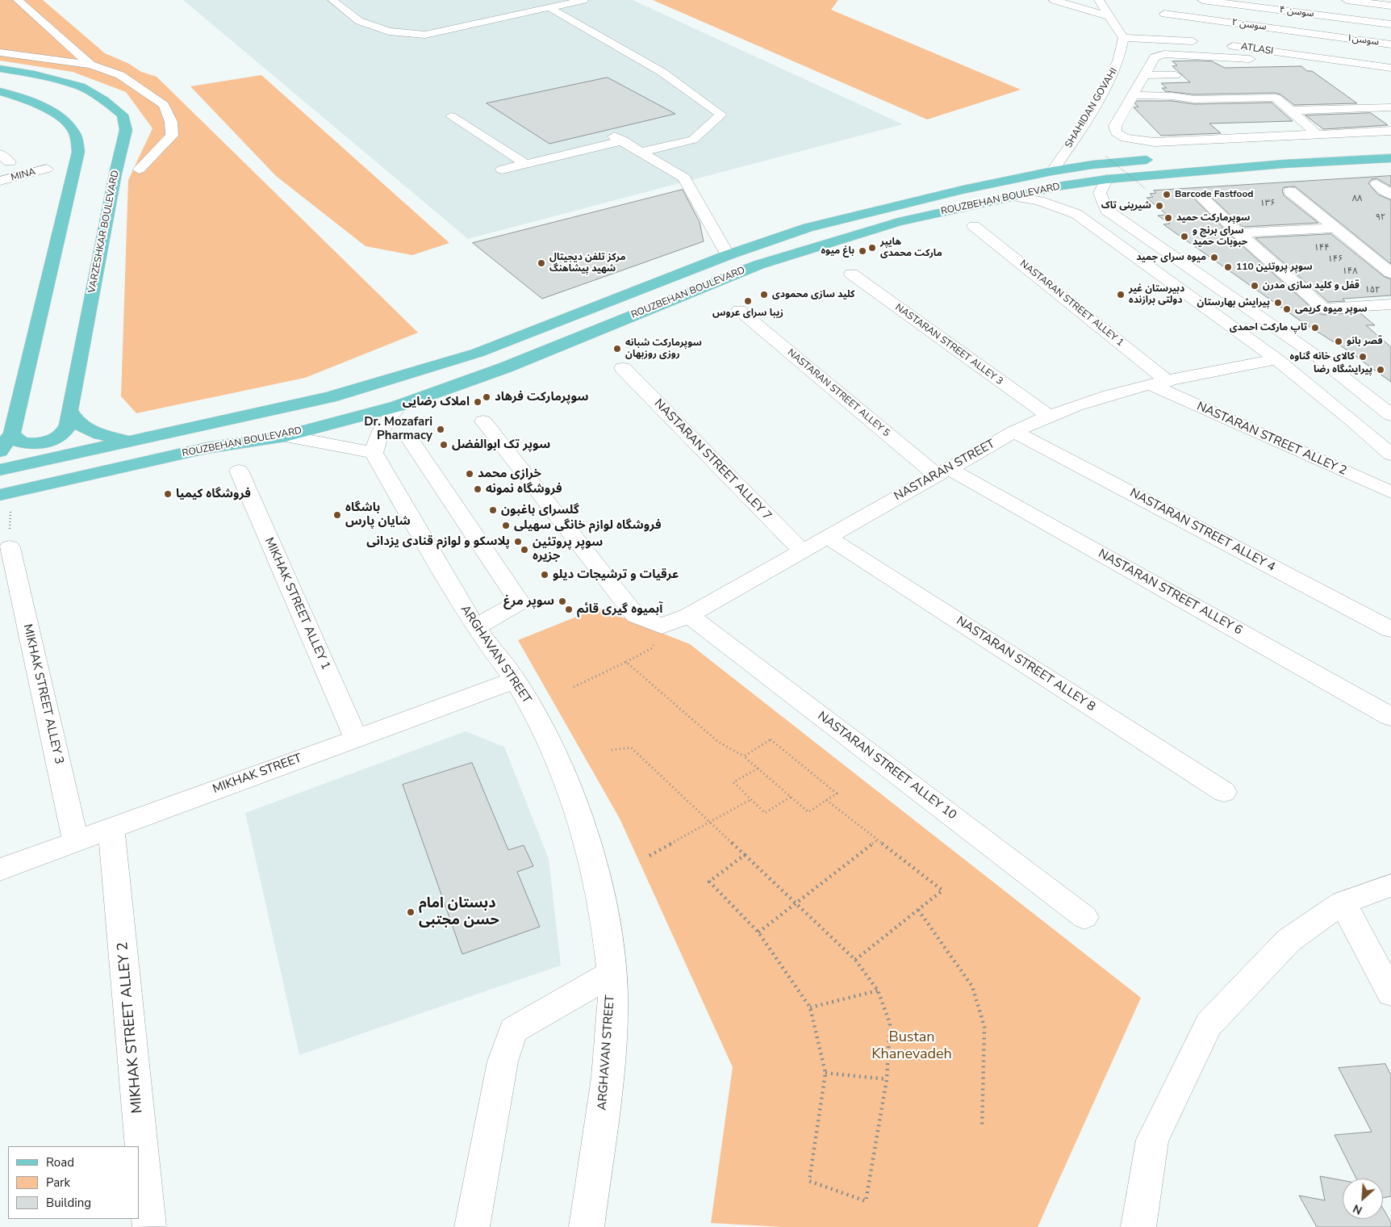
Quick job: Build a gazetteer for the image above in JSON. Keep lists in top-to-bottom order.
{
  "streets": {
    "main road": ["ROUZBEHAN BOULEVARD", "VARZESHKAR BOULEVARD"],
    "street": [
      "سوسن ۴",
      "سوسن ۲",
      "سوسن۱",
      "ATLASI",
      "SHAHIDAN GOVAHI",
      "MINA",
      "NASTARAN STREET ALLEY 1",
      "NASTARAN STREET ALLEY 3",
      "NASTARAN STREET ALLEY 5",
      "NASTARAN STREET ALLEY 2",
      "NASTARAN STREET ALLEY 7",
      "NASTARAN STREET",
      "NASTARAN STREET ALLEY 4",
      "NASTARAN STREET ALLEY 6",
      "MIKHAK STREET ALLEY 1",
      "ARGHAVAN STREET",
      "NASTARAN STREET ALLEY 8",
      "MIKHAK STREET ALLEY 3",
      "NASTARAN STREET ALLEY 10",
      "MIKHAK STREET",
      "MIKHAK STREET ALLEY 2"
    ]
  },
  "crossings": [
    ["سوسن ۲", "سوسن۱"],
    ["سوسن ۲", "ATLASI"],
    ["سوسن۱", "ATLASI"],
    ["SHAHIDAN GOVAHI", "ROUZBEHAN BOULEVARD"],
    ["NASTARAN STREET ALLEY 1", "NASTARAN STREET ALLEY 2"],
    ["NASTARAN STREET ALLEY 1", "NASTARAN STREET"],
    ["NASTARAN STREET ALLEY 3", "NASTARAN STREET"],
    ["NASTARAN STREET ALLEY 5", "NASTARAN STREET"],
    ["NASTARAN STREET ALLEY 5", "NASTARAN STREET ALLEY 6"],
    ["NASTARAN STREET ALLEY 2", "NASTARAN STREET"],
    ["NASTARAN STREET ALLEY 7", "NASTARAN STREET"],
    ["NASTARAN STREET", "NASTARAN STREET ALLEY 4"],
    ["NASTARAN STREET", "NASTARAN STREET ALLEY 6"],
    ["NASTARAN STREET", "NASTARAN STREET ALLEY 8"],
    ["NASTARAN STREET", "NASTARAN STREET ALLEY 10"],
    ["MIKHAK STREET ALLEY 1", "MIKHAK STREET"],
    ["ARGHAVAN STREET", "MIKHAK STREET"],
    ["MIKHAK STREET ALLEY 3", "MIKHAK STREET"],
    ["MIKHAK STREET", "MIKHAK STREET ALLEY 2"]
  ],
  "parks": ["Bustan Khanevadeh"],
  "places": [
    "Barcode Fastfood",
    "شیرینی تاک",
    "سوپرمارکت حمید",
    "سرای برنج و حبوبات حمید",
    "هایپر مارکت محمدی",
    "باغ میوه",
    "میوه سرای جمید",
    "مرکز تلفن دیجیتال شهید پیشاهنگ",
    "سوپر پروتئین 110",
    "قفل و کلید سازی مدرن",
    "کلید سازی محمودی",
    "دبیرستان غیر دولتی برازنده",
    "زیبا سرای عروس",
    "پیرایش بهارستان",
    "سوپر میوه کریمی",
    "تاپ مارکت احمدی",
    "قصر بانو",
    "سوپرمارکت شبانه روزی روزبهان",
    "کالای خانه گناوه",
    "پیرایشگاه رضا",
    "سوپرمارکت فرهاد",
    "املاک رضایی",
    "Dr. Mozafari Pharmacy",
    "سوپر تک ابوالفضل",
    "خرازی محمد",
    "فروشگاه نمونه",
    "فروشگاه کیمیا",
    "گلسرای باغبون",
    "باشگاه شایان پارس",
    "فروشگاه لوازم خانگی سهیلی",
    "پلاسکو و لوازم قنادی یزدانی",
    "سوپر پروتئین جزیره",
    "عرقیات و ترشیجات دیلو",
    "سوپر مرغ",
    "آبمیوه گیری قائم",
    "دبستان امام حسن مجتبی"
  ],
  "house_numbers": [
    "۸۸",
    "۱۳۶",
    "۹۲",
    "۱۴۴",
    "۱۴۶",
    "۱۴۸",
    "۱۵۲"
  ],
  "legend": ["Road", "Park", "Building"],
  "north": "bottom left"
}
